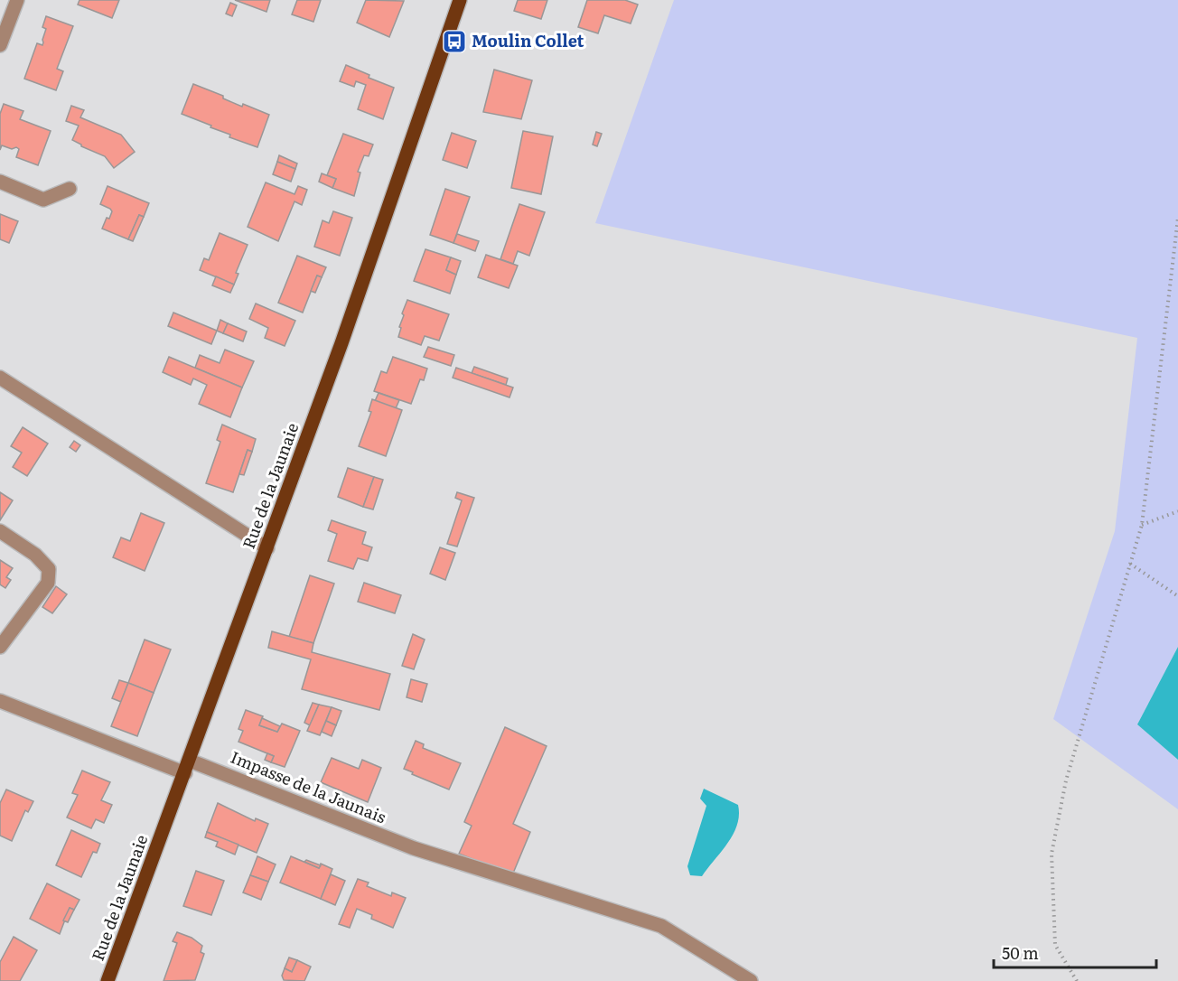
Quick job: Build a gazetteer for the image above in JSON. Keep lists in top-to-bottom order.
{
  "streets": {
    "main road": ["Rue de la Jaunaie"],
    "street": ["Impasse de la Jaunais"]
  },
  "crossings": [
    ["Rue de la Jaunaie", "Impasse de la Jaunais"]
  ],
  "places": {
    "bus stop": ["Moulin Collet"]
  },
  "scale_bar": "50 m"
}
